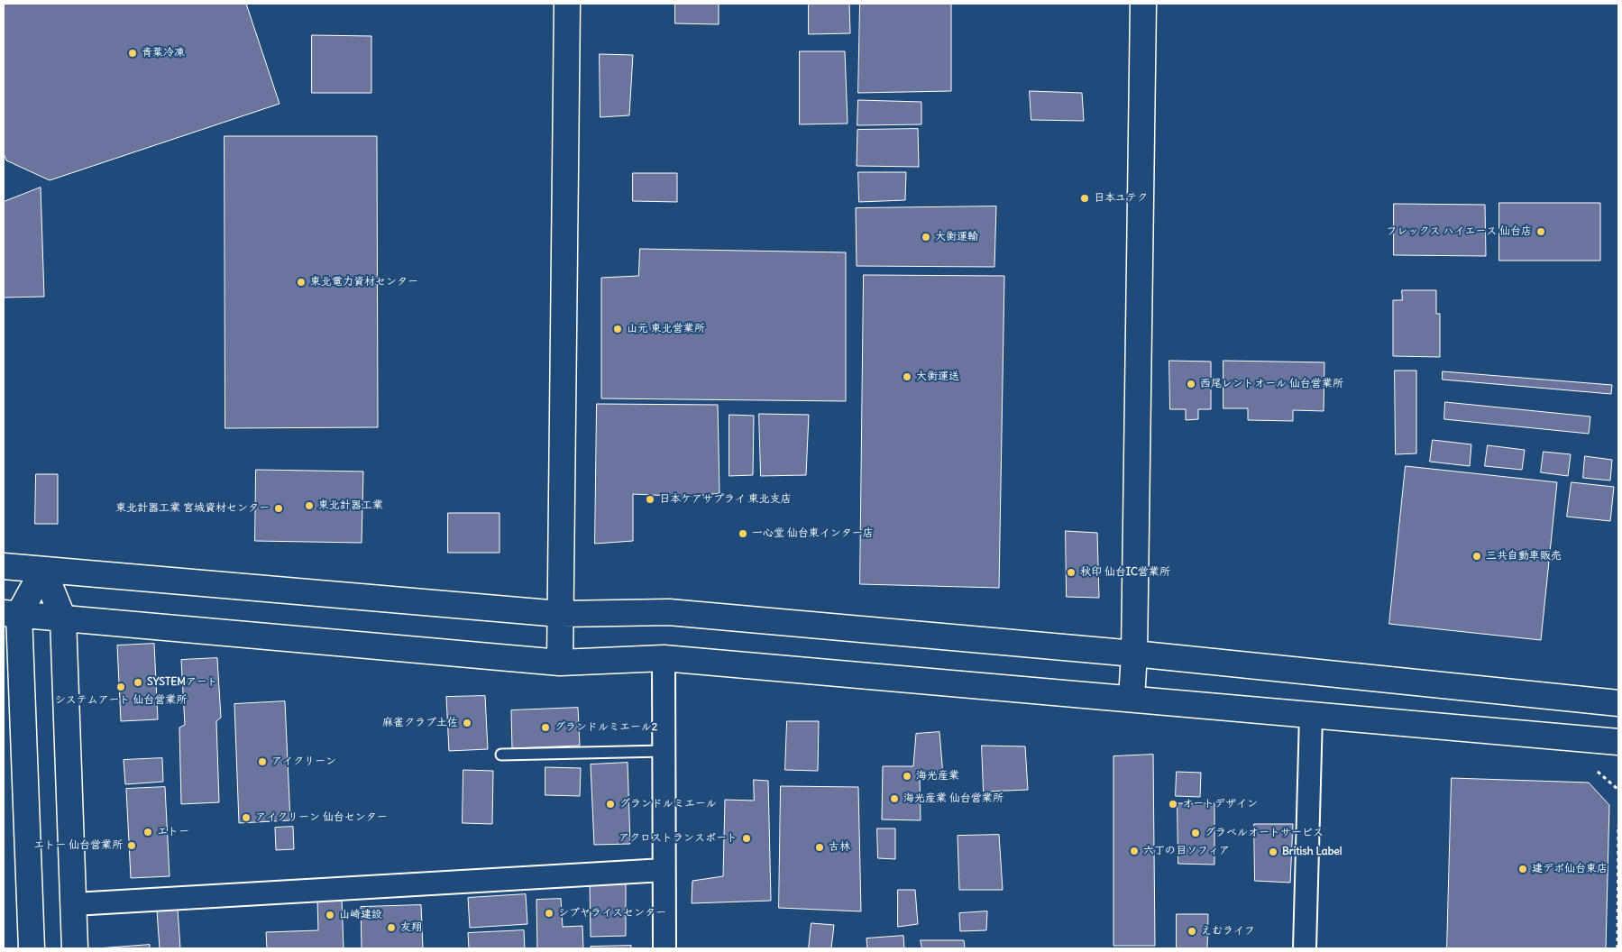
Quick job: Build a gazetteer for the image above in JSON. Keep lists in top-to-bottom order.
{
  "places": [
    "青葉冷凍",
    "日本ユテク",
    "フレックス ハイエース 仙台店",
    "大衡運輸",
    "東北電力資材センター",
    "山元 東北営業所",
    "大衡運送",
    "西尾レントオール 仙台営業所",
    "日本ケアサプライ 東北支店",
    "東北計器工業",
    "東北計器工業 宮城資材センター",
    "一心堂 仙台東インター店",
    "三共自動車販売",
    "秋印 仙台IC営業所",
    "SYSTEMアート",
    "システムアート 仙台営業所",
    "麻雀クラブ土佐",
    "グランドルミエール2",
    "アイクリーン",
    "海光産業",
    "海光産業 仙台営業所",
    "グランドルミエール",
    "オートデザイン",
    "アイクリーン 仙台センター",
    "エトー",
    "グラベルオートサービス",
    "アクロストランスポート",
    "エトー 仙台営業所",
    "古林",
    "六丁の目ソフィア",
    "British Label",
    "建デポ仙台東店",
    "シブヤライスセンター",
    "山崎建設",
    "友翔",
    "えむライフ"
  ]
}
